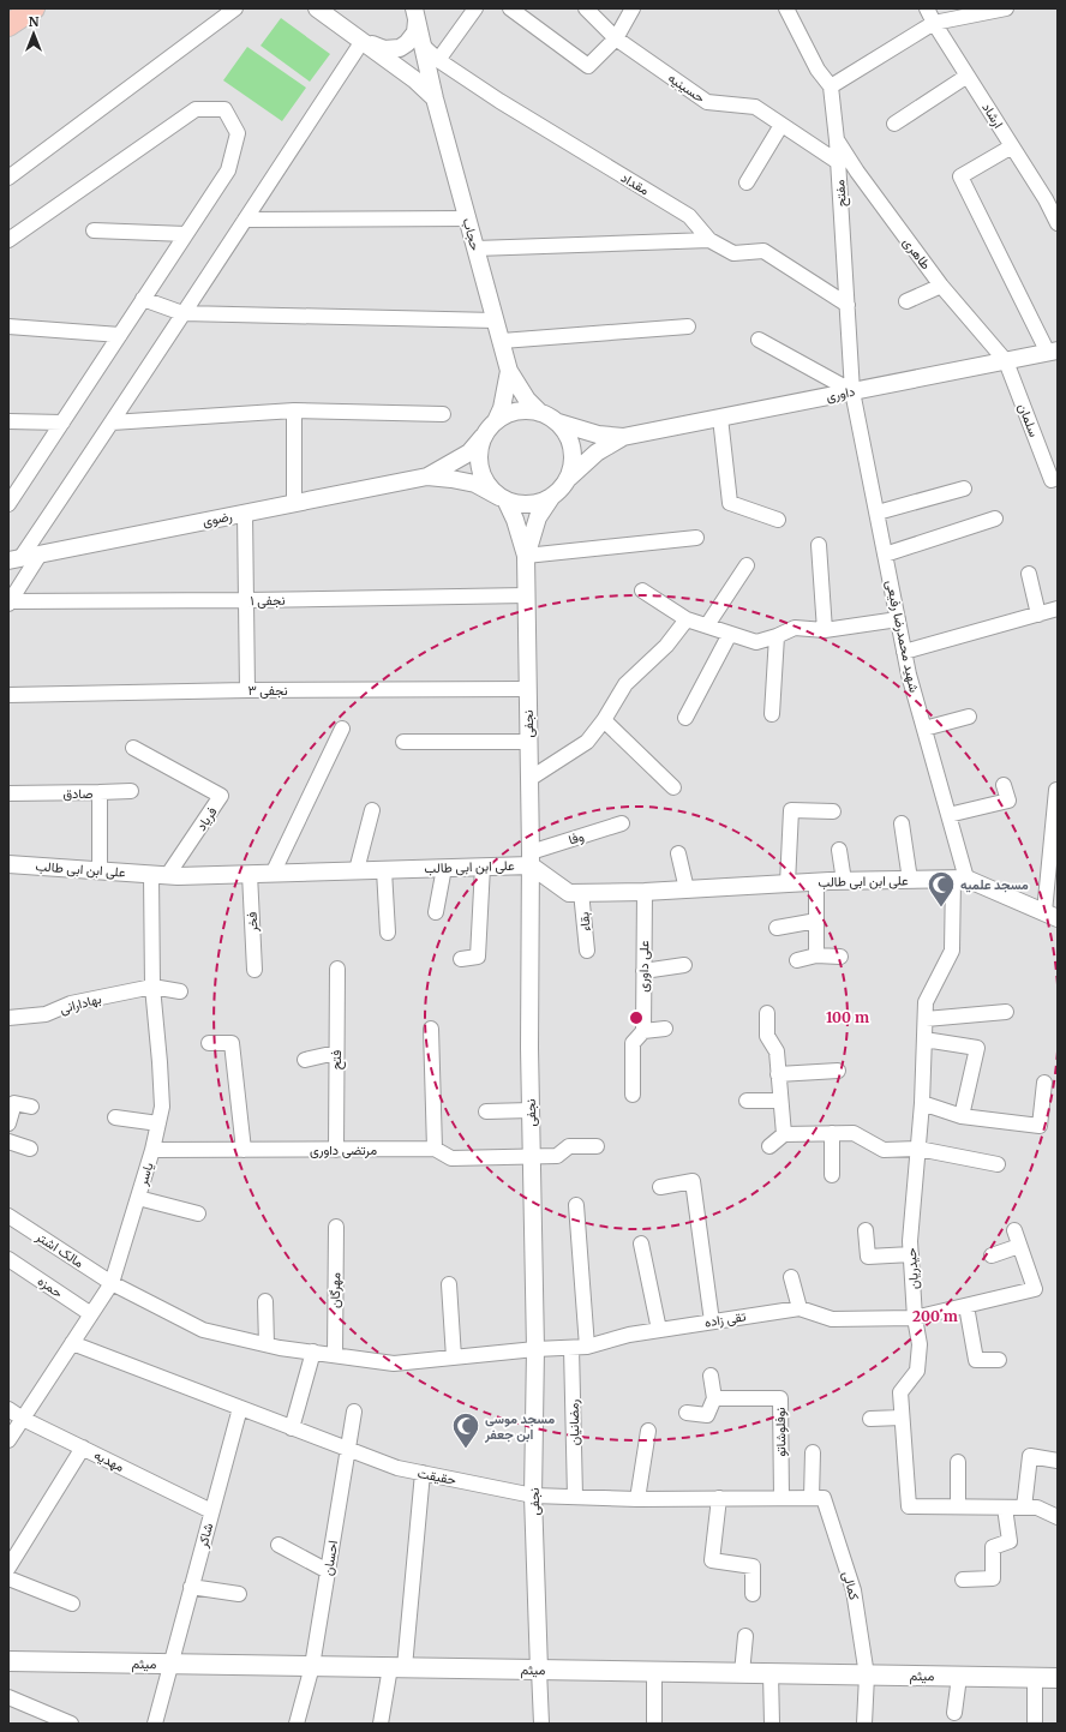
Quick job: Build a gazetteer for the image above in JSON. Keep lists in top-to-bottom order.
{
  "streets": {
    "main road": ["میثم"],
    "street": [
      "حسینیه",
      "ارشاد",
      "مقداد",
      "مفتح",
      "حجاب",
      "طاهری",
      "داوری",
      "سلمان",
      "رضوی",
      "نجفی ۱",
      "شهید محمدرضا رفیعی",
      "نجفی ۳",
      "نجفی",
      "صادق",
      "فریاد",
      "وفا",
      "علی ابن ابی طالب",
      "فخر",
      "بقاء",
      "علی داوری",
      "بهادارانی",
      "فتح",
      "مرتضی داوری",
      "یاسر",
      "مالک اشتر",
      "حیدریان",
      "حمزه",
      "مهرگان",
      "تقی زاده",
      "رمضانیان",
      "نوفلوشاتو",
      "مهدیه",
      "حقیقت",
      "شاکر",
      "احسان",
      "کمالی"
    ]
  },
  "crossings": [
    ["حسینیه", "مفتح"],
    ["مقداد", "مفتح"],
    ["مقداد", "حجاب"],
    ["مفتح", "طاهری"],
    ["مفتح", "داوری"],
    ["مفتح", "شهید محمدرضا رفیعی"],
    ["طاهری", "داوری"],
    ["طاهری", "سلمان"],
    ["داوری", "سلمان"],
    ["داوری", "شهید محمدرضا رفیعی"],
    ["نجفی ۱", "نجفی"],
    ["شهید محمدرضا رفیعی", "علی ابن ابی طالب"],
    ["شهید محمدرضا رفیعی", "حیدریان"],
    ["نجفی ۳", "نجفی"],
    ["نجفی", "وفا"],
    ["نجفی", "علی ابن ابی طالب"],
    ["نجفی", "مرتضی داوری"],
    ["نجفی", "تقی زاده"],
    ["نجفی", "حقیقت"],
    ["نجفی", "میثم"],
    ["صادق", "علی ابن ابی طالب"],
    ["فریاد", "علی ابن ابی طالب"],
    ["فریاد", "یاسر"],
    ["وفا", "علی ابن ابی طالب"],
    ["علی ابن ابی طالب", "فخر"],
    ["علی ابن ابی طالب", "بقاء"],
    ["علی ابن ابی طالب", "علی داوری"],
    ["علی ابن ابی طالب", "یاسر"],
    ["علی ابن ابی طالب", "حیدریان"],
    ["بهادارانی", "یاسر"],
    ["فتح", "مرتضی داوری"],
    ["مرتضی داوری", "یاسر"],
    ["یاسر", "مالک اشتر"],
    ["یاسر", "حمزه"],
    ["یاسر", "مهدیه"],
    ["یاسر", "حقیقت"],
    ["مالک اشتر", "تقی زاده"],
    ["حیدریان", "تقی زاده"],
    ["مهرگان", "تقی زاده"],
    ["تقی زاده", "رمضانیان"],
    ["رمضانیان", "حقیقت"],
    ["نوفلوشاتو", "حقیقت"],
    ["مهدیه", "شاکر"],
    ["حقیقت", "شاکر"],
    ["حقیقت", "احسان"],
    ["حقیقت", "کمالی"],
    ["شاکر", "میثم"],
    ["احسان", "میثم"],
    ["کمالی", "میثم"]
  ],
  "places": {
    "mosque": ["مسجد علمیه", "مسجد موسی ابن جعفر"]
  },
  "north": "top",
  "rings": ["100 m", "200 m"]
}
